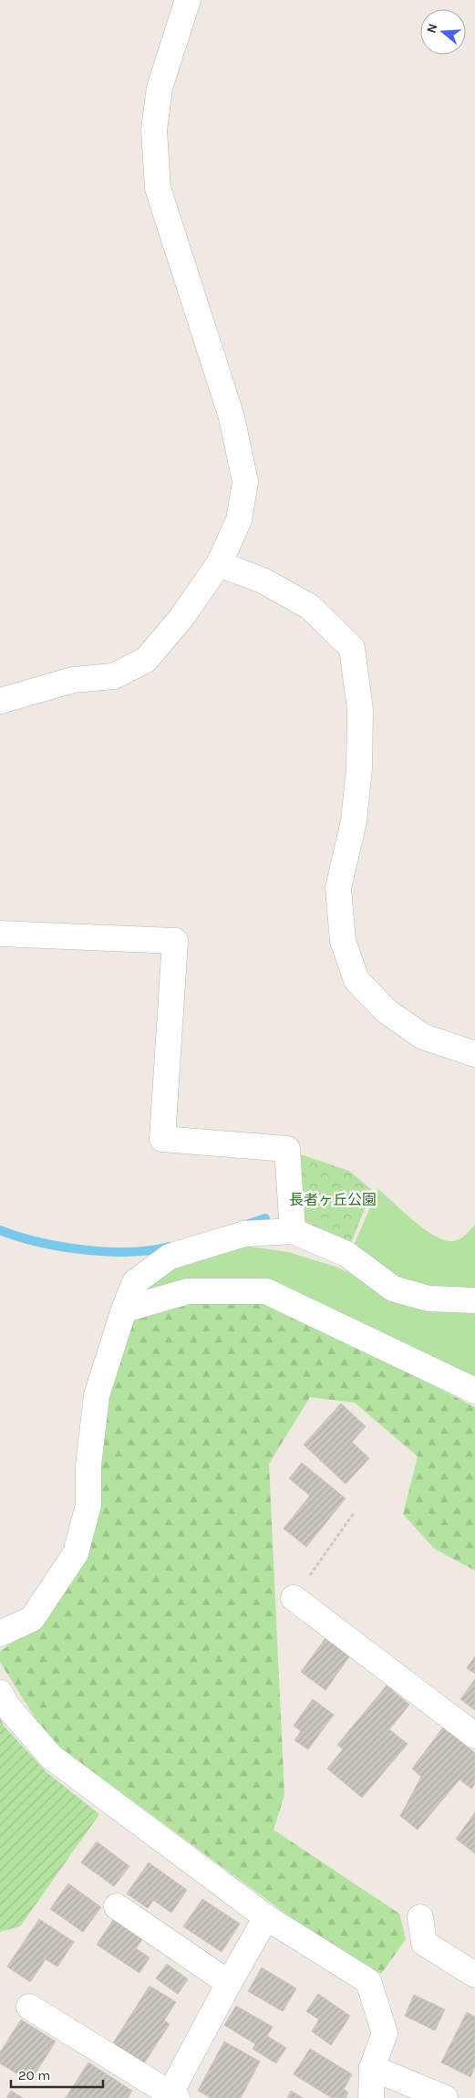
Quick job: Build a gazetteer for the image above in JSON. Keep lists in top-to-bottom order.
{
  "parks": ["長者ヶ丘公園"],
  "scale_bar": "20 m",
  "north": "left"
}
